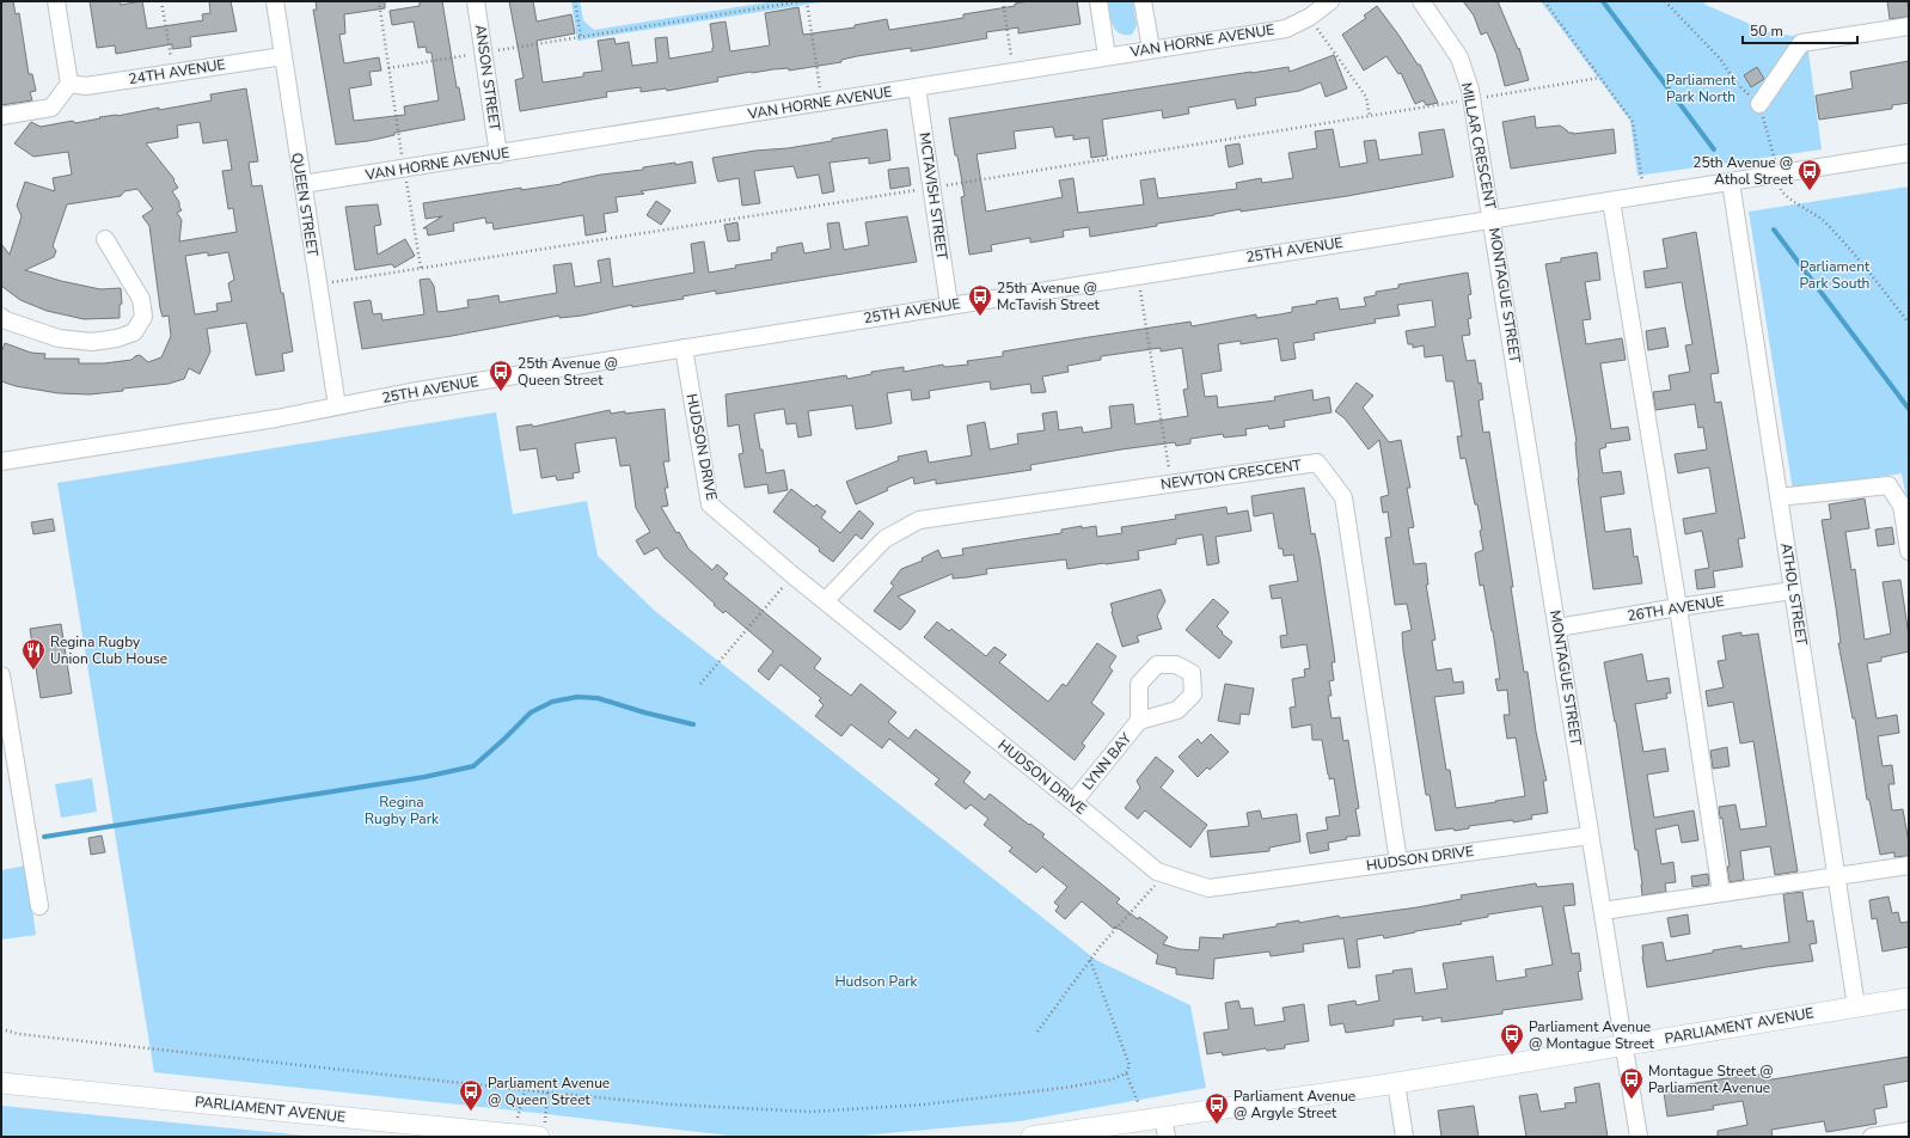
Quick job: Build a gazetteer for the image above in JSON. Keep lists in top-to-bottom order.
{
  "streets": {
    "main road": ["PARLIAMENT AVENUE"],
    "street": [
      "VAN HORNE AVENUE",
      "24TH AVENUE",
      "ANSON STREET",
      "MILLAR CRESCENT",
      "MCTAVISH STREET",
      "QUEEN STREET",
      "25TH AVENUE",
      "MONTAGUE STREET",
      "HUDSON DRIVE",
      "NEWTON CRESCENT",
      "ATHOL STREET",
      "26TH AVENUE",
      "LYNN BAY"
    ]
  },
  "crossings": [
    ["VAN HORNE AVENUE", "ANSON STREET"],
    ["VAN HORNE AVENUE", "MCTAVISH STREET"],
    ["VAN HORNE AVENUE", "QUEEN STREET"],
    ["24TH AVENUE", "QUEEN STREET"],
    ["MILLAR CRESCENT", "25TH AVENUE"],
    ["MILLAR CRESCENT", "MONTAGUE STREET"],
    ["MCTAVISH STREET", "25TH AVENUE"],
    ["QUEEN STREET", "25TH AVENUE"],
    ["25TH AVENUE", "MONTAGUE STREET"],
    ["25TH AVENUE", "HUDSON DRIVE"],
    ["25TH AVENUE", "ATHOL STREET"],
    ["MONTAGUE STREET", "HUDSON DRIVE"],
    ["MONTAGUE STREET", "26TH AVENUE"],
    ["MONTAGUE STREET", "PARLIAMENT AVENUE"],
    ["HUDSON DRIVE", "NEWTON CRESCENT"],
    ["HUDSON DRIVE", "LYNN BAY"],
    ["ATHOL STREET", "26TH AVENUE"],
    ["ATHOL STREET", "PARLIAMENT AVENUE"]
  ],
  "parks": [
    "Parliament Park North",
    "Parliament Park South",
    "Regina Rugby Park",
    "Hudson Park"
  ],
  "places": {
    "bus stop": [
      "25th Avenue @ Athol Street",
      "25th Avenue @ McTavish Street",
      "25th Avenue @ Queen Street",
      "Parliament Avenue @ Montague Street",
      "Montague Street @ Parliament Avenue",
      "Parliament Avenue @ Queen Street",
      "Parliament Avenue @ Argyle Street"
    ],
    "restaurant": ["Regina Rugby Union Club House"]
  },
  "scale_bar": "50 m"
}
